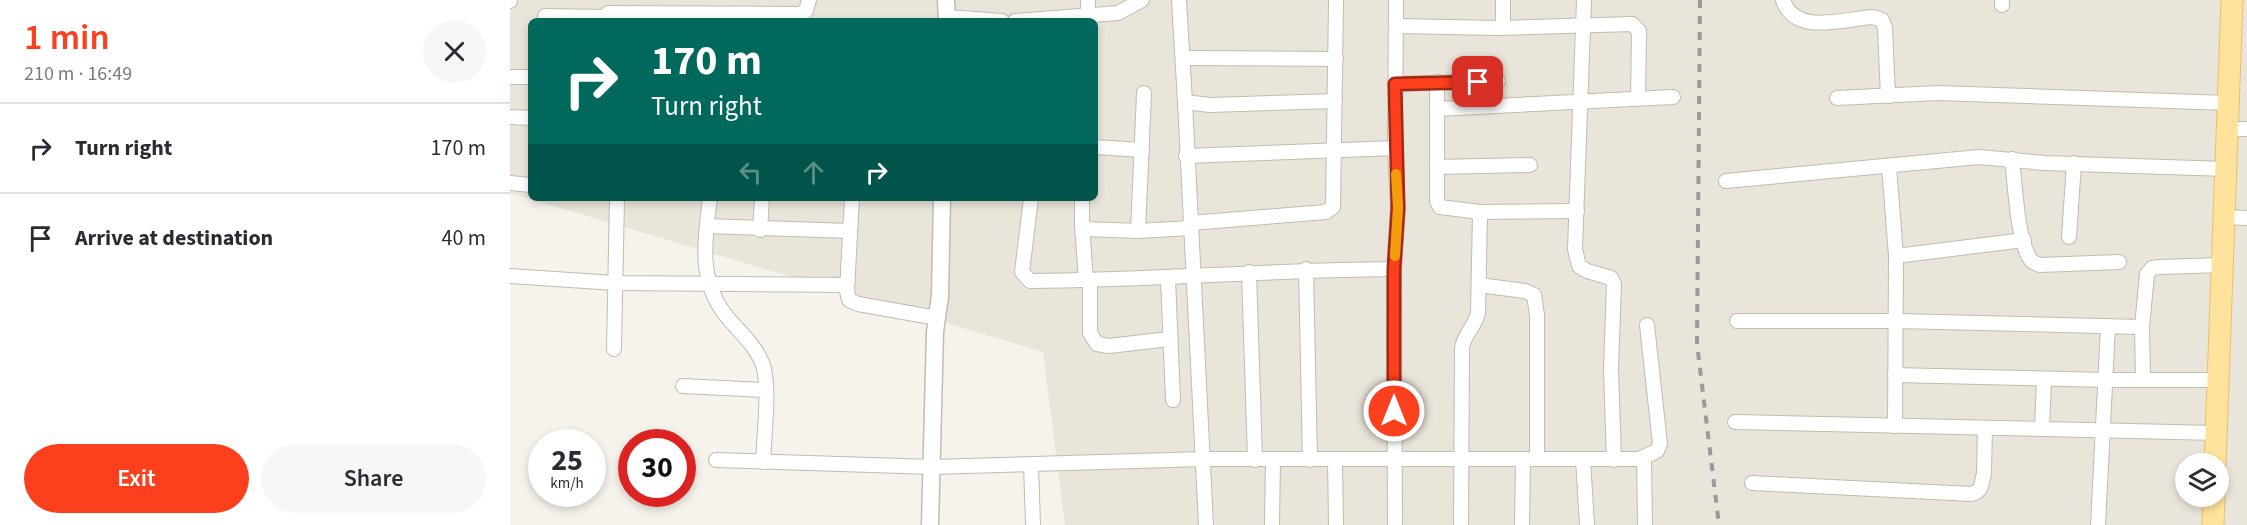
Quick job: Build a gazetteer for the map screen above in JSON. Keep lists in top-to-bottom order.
{
  "page": {
    "heading": ["1 min", "210 m · 16:49"],
    "turn": ["170 m", "Turn right"],
    "list": [
      {
        "name": "Turn right",
        "value": "170 m"
      },
      {
        "name": "Arrive at destination",
        "value": "40 m"
      }
    ],
    "speed": "25 km/h",
    "limit": "30",
    "buttons": ["Exit", "Share"]
  }
}
